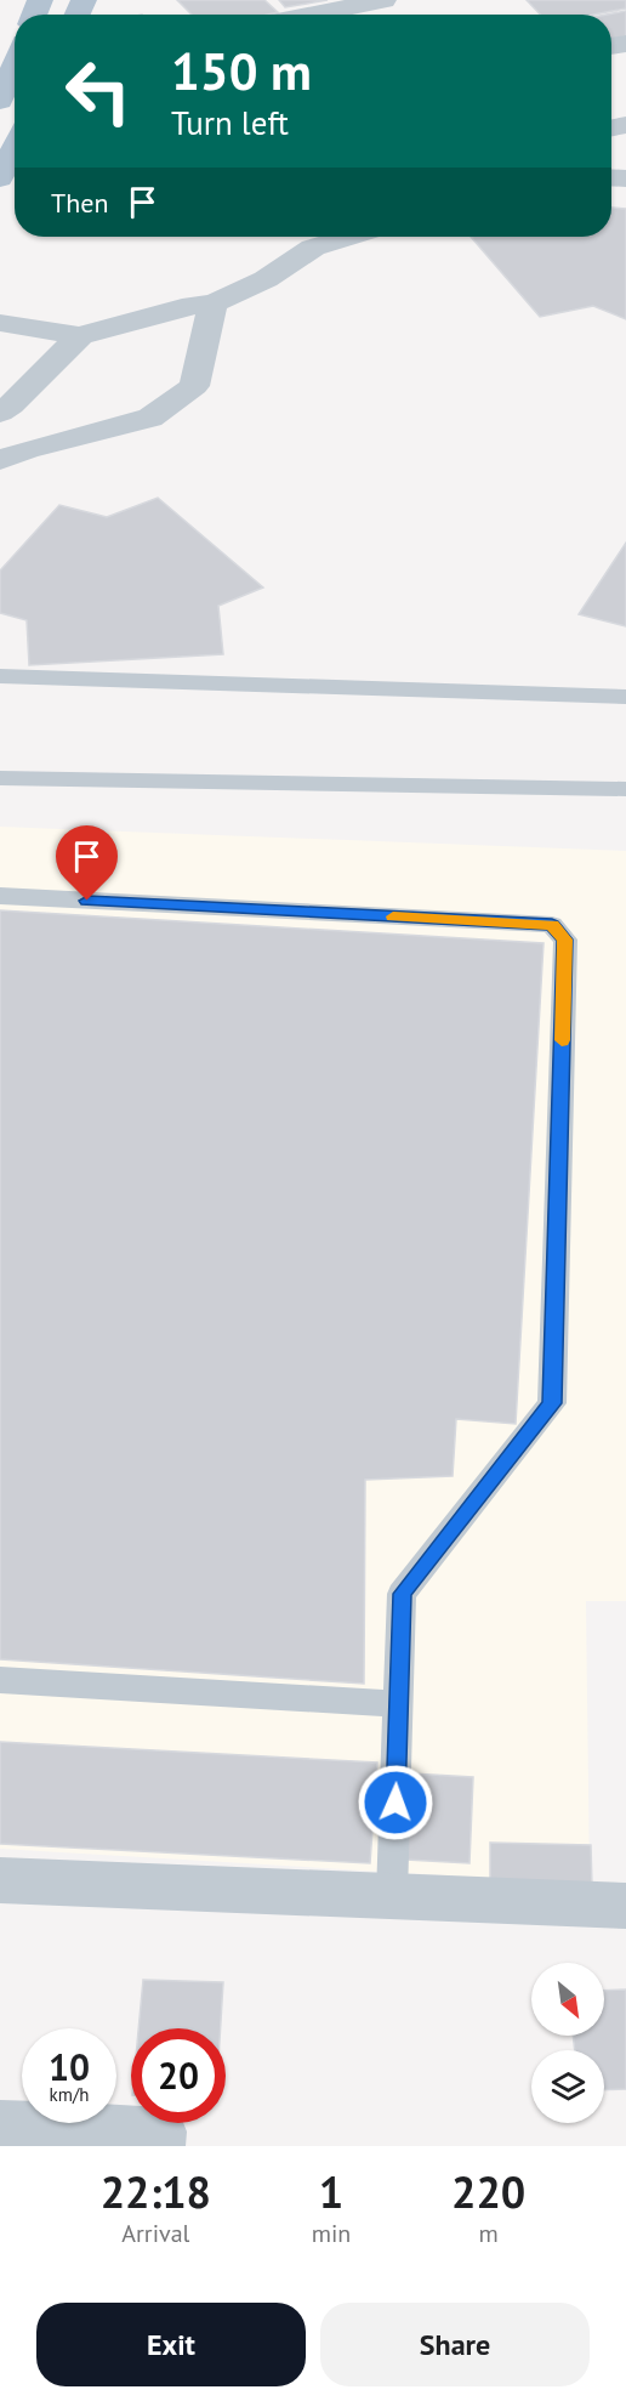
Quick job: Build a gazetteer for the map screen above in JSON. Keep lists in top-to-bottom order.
{
  "north": "bottom right",
  "page": {
    "turn": ["150 m", "Turn left"],
    "then": "Then",
    "speed": "10 km/h",
    "limit": "20",
    "eta": [
      "22:18",
      "Arrival",
      "1",
      "min",
      "220",
      "m"
    ],
    "buttons": ["Exit", "Share"]
  }
}
